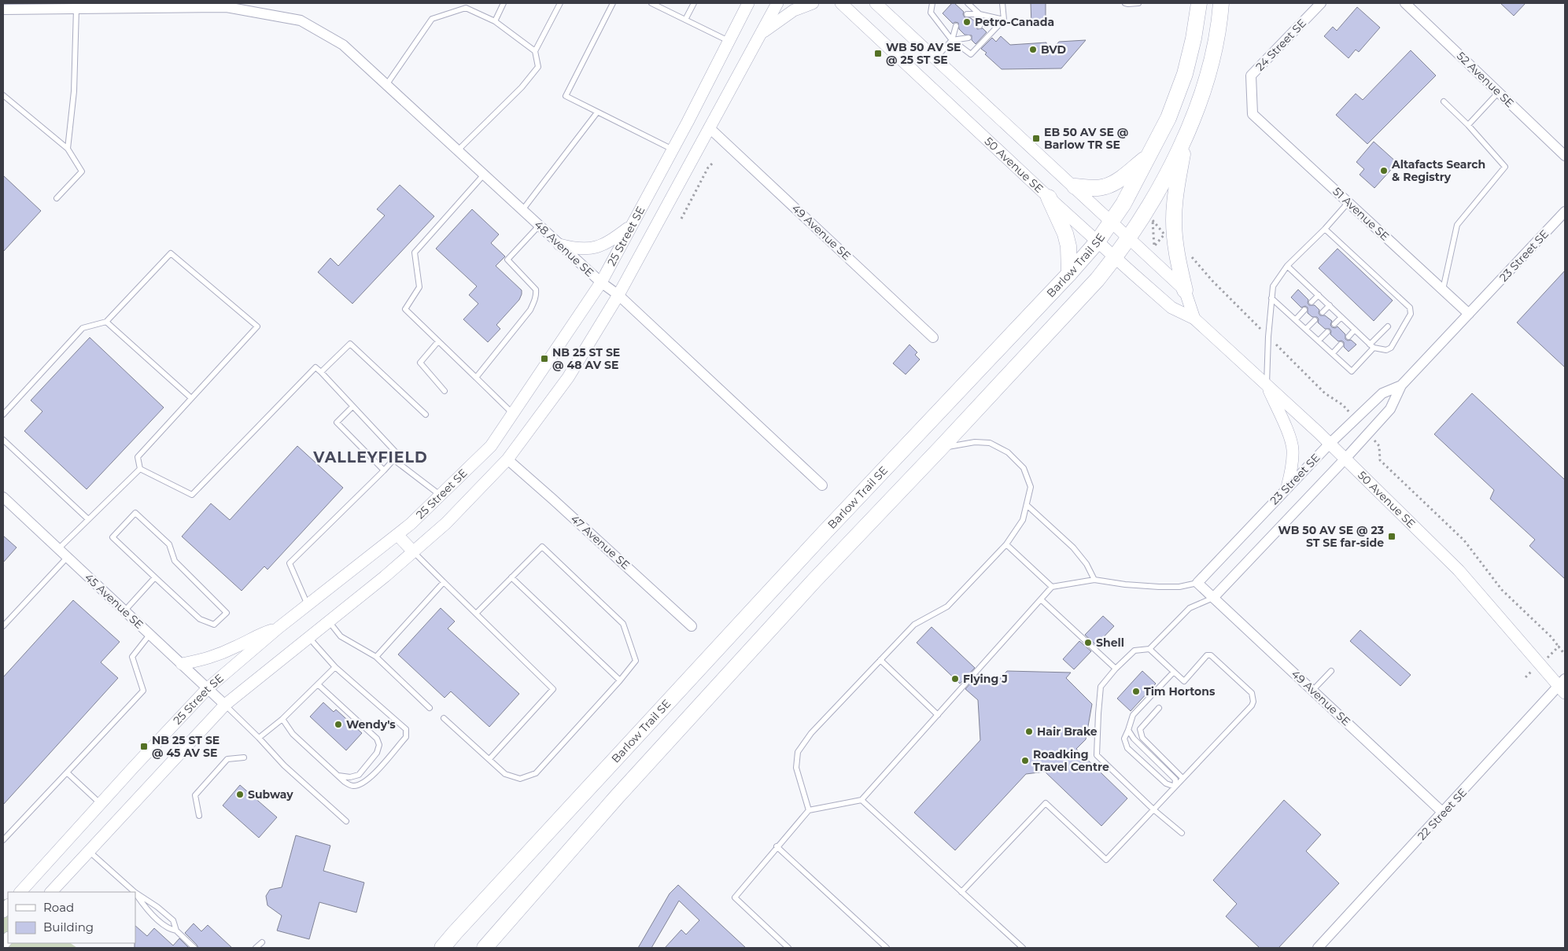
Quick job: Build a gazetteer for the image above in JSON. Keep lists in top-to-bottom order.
{
  "streets": {
    "main road": ["Barlow Trail SE"],
    "street": [
      "24 Street SE",
      "52 Avenue SE",
      "50 Avenue SE",
      "51 Avenue SE",
      "49 Avenue SE",
      "25 Street SE",
      "48 Avenue SE",
      "23 Street SE",
      "47 Avenue SE",
      "45 Avenue SE",
      "22 Street SE"
    ]
  },
  "crossings": [
    ["24 Street SE", "51 Avenue SE"],
    ["50 Avenue SE", "23 Street SE"],
    ["50 Avenue SE", "Barlow Trail SE"],
    ["50 Avenue SE", "22 Street SE"],
    ["51 Avenue SE", "23 Street SE"],
    ["49 Avenue SE", "25 Street SE"],
    ["49 Avenue SE", "23 Street SE"],
    ["49 Avenue SE", "22 Street SE"],
    ["25 Street SE", "48 Avenue SE"],
    ["25 Street SE", "47 Avenue SE"],
    ["25 Street SE", "45 Avenue SE"]
  ],
  "districts": ["VALLEYFIELD"],
  "places": {
    "other": [
      "Petro-Canada",
      "BVD",
      "Altafacts Search & Registry",
      "Shell",
      "Flying J",
      "Tim Hortons",
      "Wendy's",
      "Hair Brake",
      "Roadking Travel Centre",
      "Subway"
    ],
    "transit": [
      "WB 50 AV SE @ 25 ST SE",
      "EB 50 AV SE @ Barlow TR SE",
      "NB 25 ST SE @ 48 AV SE",
      "WB 50 AV SE @ 23 ST SE far-side",
      "NB 25 ST SE @ 45 AV SE"
    ]
  },
  "legend": ["Road", "Building"]
}
